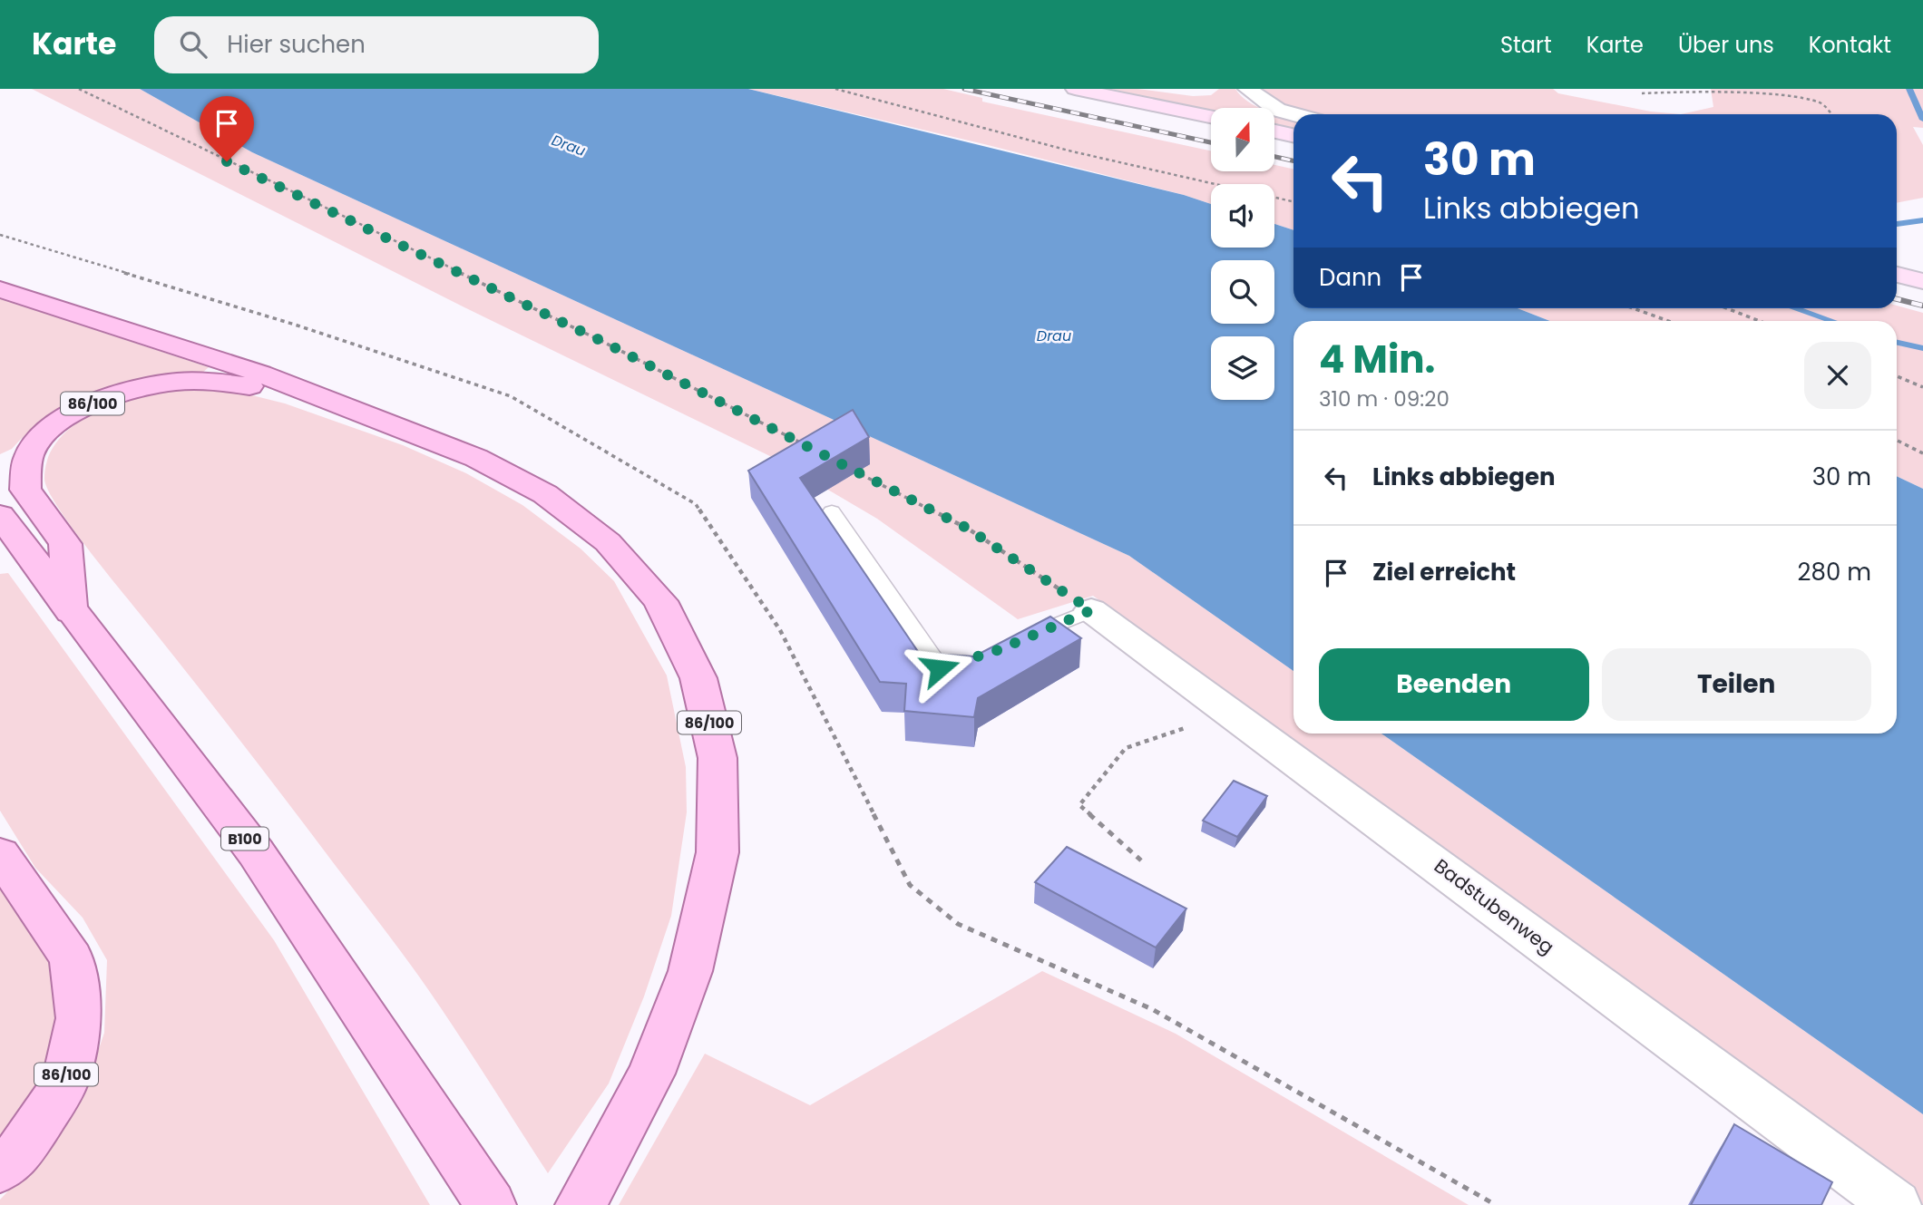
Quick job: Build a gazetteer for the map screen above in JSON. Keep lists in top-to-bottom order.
{
  "streets": {
    "main road": ["86/100", "B100"],
    "street": ["Badstubenweg"]
  },
  "crossings": [
    ["86/100", "B100"]
  ],
  "water": ["Drau"],
  "north": "top",
  "page": {
    "header": "Karte",
    "search": "Hier suchen",
    "nav": [
      "Start",
      "Karte",
      "Über uns",
      "Kontakt"
    ],
    "turn": ["30 m", "Links abbiegen"],
    "then": "Dann",
    "heading": ["4 Min.", "310 m · 09:20"],
    "list": [
      {
        "name": "Links abbiegen",
        "value": "30 m"
      },
      {
        "name": "Ziel erreicht",
        "value": "280 m"
      }
    ],
    "buttons": ["Beenden", "Teilen"]
  }
}
